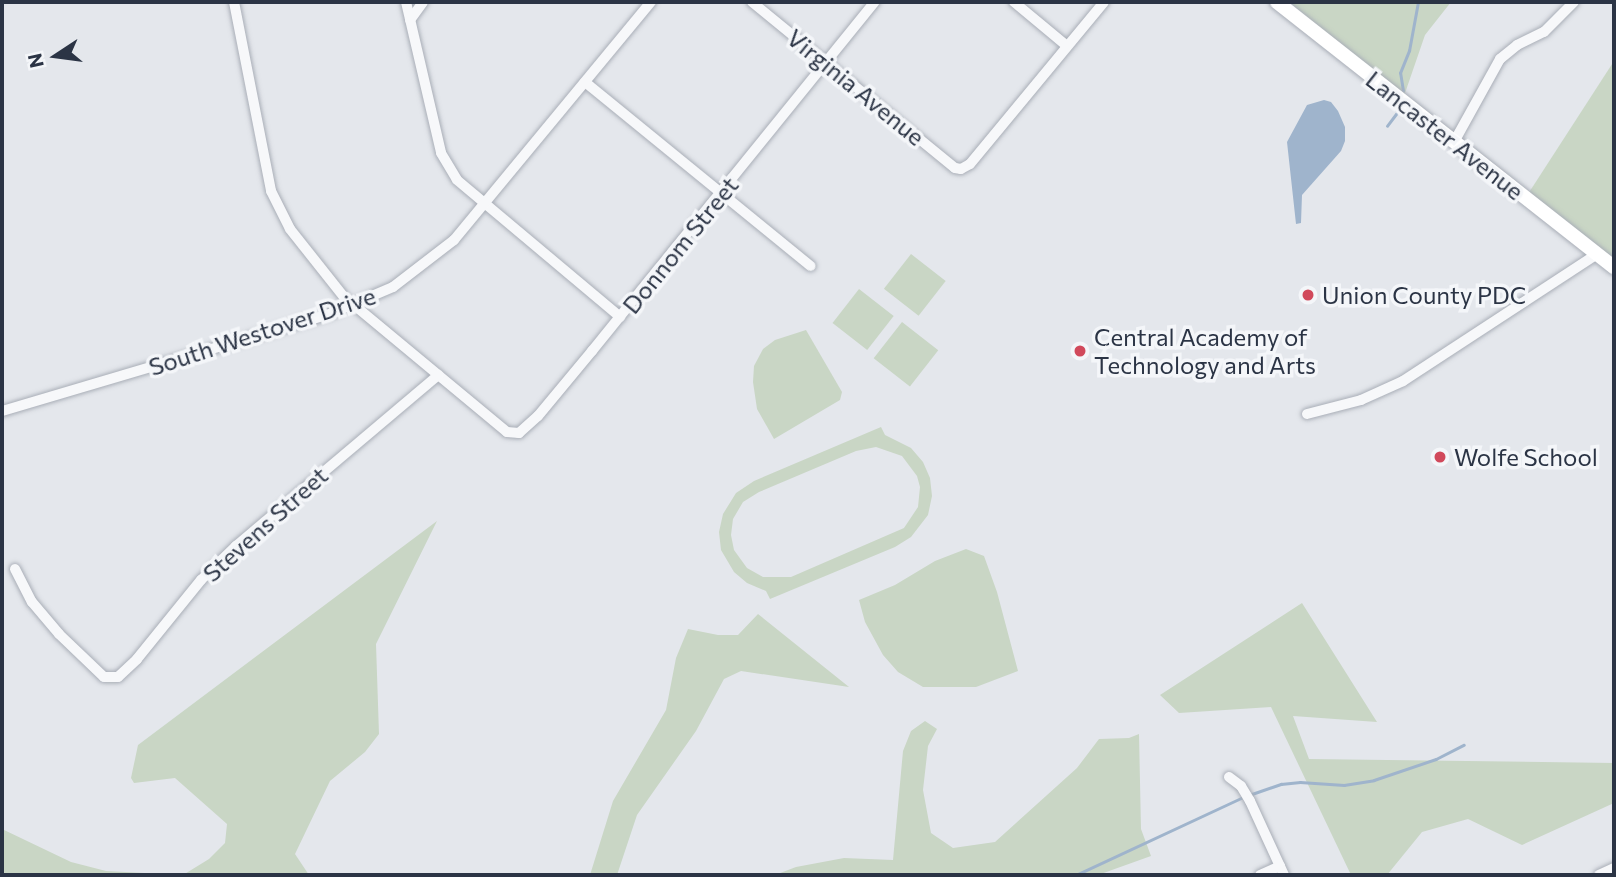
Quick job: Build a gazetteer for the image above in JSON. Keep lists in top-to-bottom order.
{
  "streets": {
    "main road": ["Lancaster Avenue"],
    "street": [
      "Virginia Avenue",
      "Donnom Street",
      "South Westover Drive",
      "Stevens Street"
    ]
  },
  "crossings": [
    ["Virginia Avenue", "Donnom Street"],
    ["Donnom Street", "Stevens Street"]
  ],
  "places": ["Union County PDC", "Central Academy of Technology and Arts", "Wolfe School"],
  "north": "left"
}
